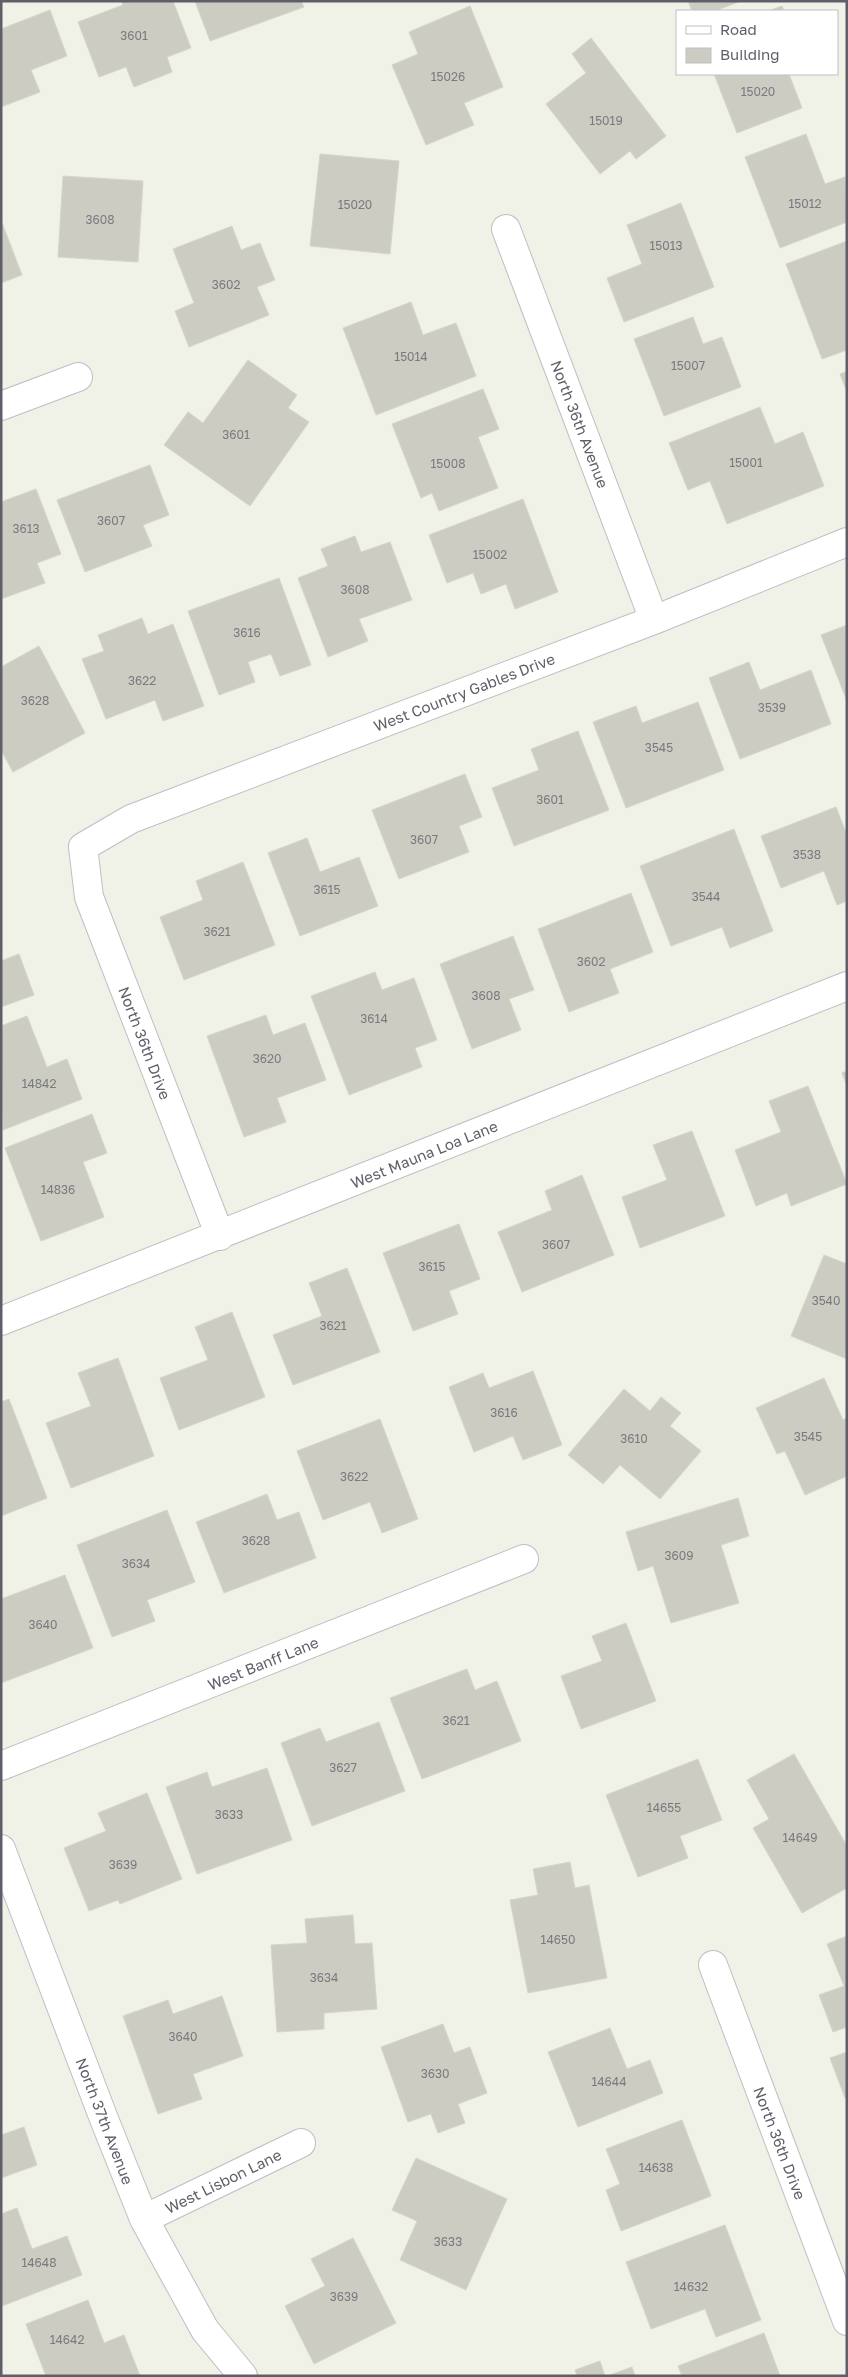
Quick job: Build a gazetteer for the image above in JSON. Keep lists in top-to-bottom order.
{
  "streets": {
    "street": [
      "North 36th Avenue",
      "West Country Gables Drive",
      "North 36th Drive",
      "West Mauna Loa Lane",
      "West Banff Lane",
      "North 37th Avenue",
      "West Lisbon Lane"
    ]
  },
  "crossings": [
    ["North 36th Avenue", "West Country Gables Drive"],
    ["West Country Gables Drive", "North 36th Drive"],
    ["North 36th Drive", "West Mauna Loa Lane"],
    ["North 37th Avenue", "West Lisbon Lane"]
  ],
  "house_numbers": [
    "3601",
    "15026",
    "15020",
    "15019",
    "15012",
    "15020",
    "3608",
    "15013",
    "3602",
    "15014",
    "15007",
    "3601",
    "15001",
    "15008",
    "3607",
    "3613",
    "15002",
    "3608",
    "3616",
    "3622",
    "3628",
    "3539",
    "3545",
    "3601",
    "3607",
    "3538",
    "3615",
    "3544",
    "3621",
    "3602",
    "3608",
    "3614",
    "3620",
    "14842",
    "14836",
    "3607",
    "3615",
    "3540",
    "3621",
    "3616",
    "3545",
    "3610",
    "3622",
    "3628",
    "3609",
    "3634",
    "3640",
    "3621",
    "3627",
    "14655",
    "3633",
    "14649",
    "3639",
    "14650",
    "3634",
    "3640",
    "3630",
    "14644",
    "14638",
    "3633",
    "14648",
    "14632",
    "3639",
    "14642"
  ],
  "legend": ["Road", "Building"]
}
